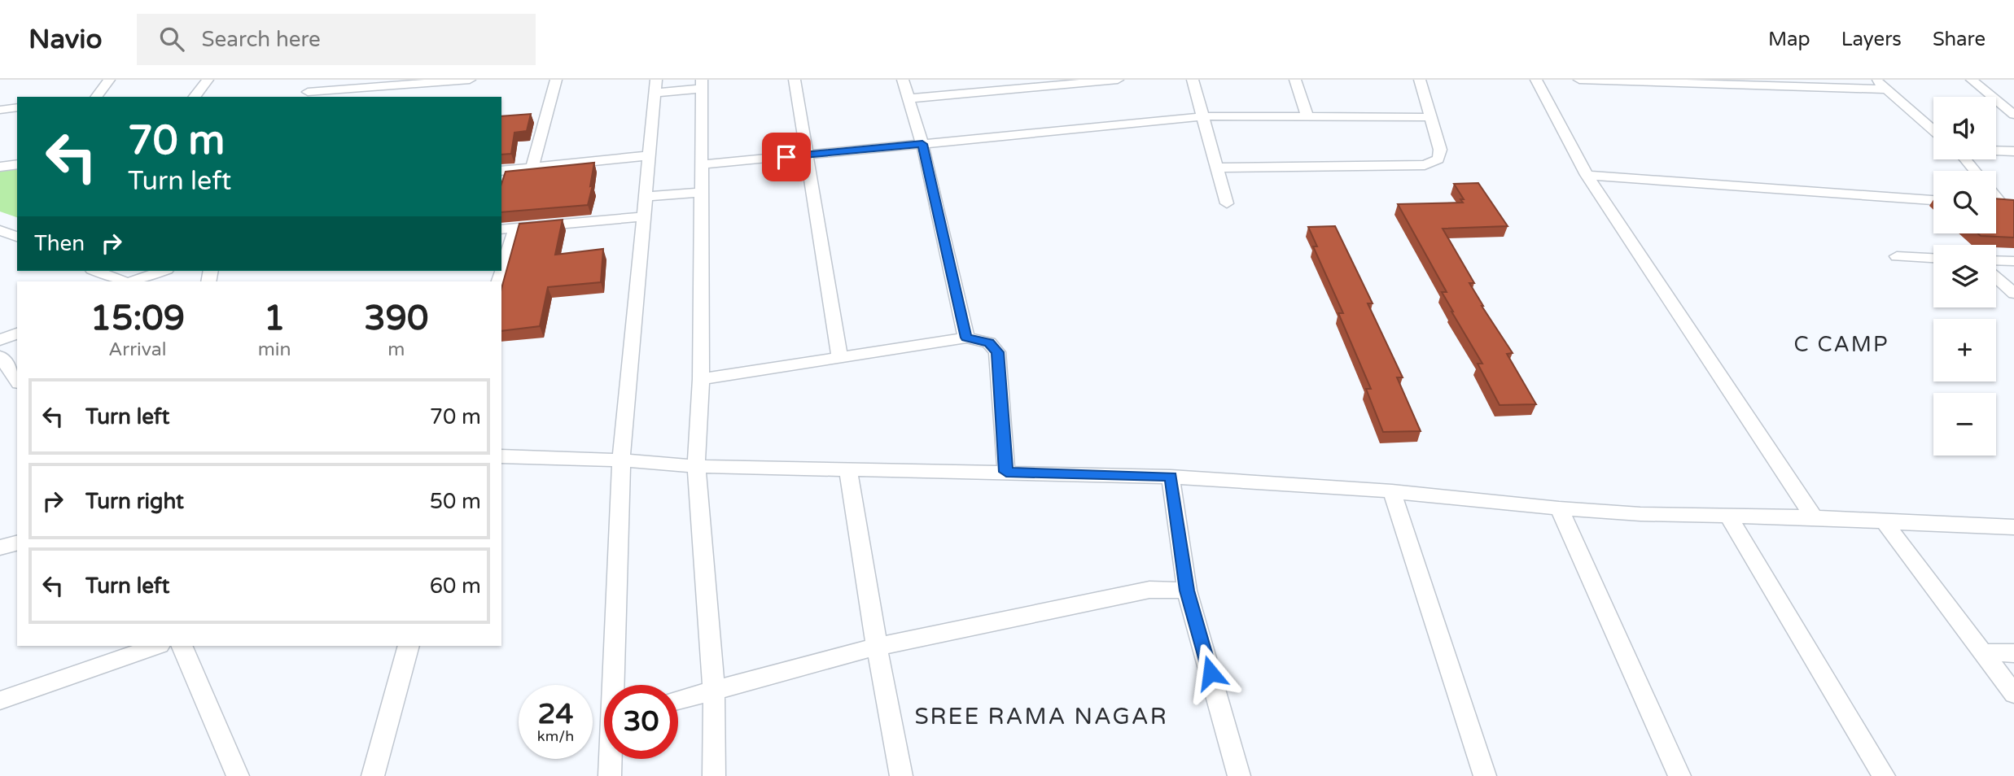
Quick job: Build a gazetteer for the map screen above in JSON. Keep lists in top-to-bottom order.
{
  "districts": ["C CAMP", "SREE RAMA NAGAR"],
  "page": {
    "header": "Navio",
    "search": "Search here",
    "nav": ["Map", "Layers", "Share"],
    "map_buttons": ["+", "−"],
    "turn": ["70 m", "Turn left"],
    "then": "Then",
    "eta": [
      "15:09",
      "Arrival",
      "1",
      "min",
      "390",
      "m"
    ],
    "list": [
      {
        "name": "Turn left",
        "value": "70 m"
      },
      {
        "name": "Turn right",
        "value": "50 m"
      },
      {
        "name": "Turn left",
        "value": "60 m"
      }
    ],
    "speed": "24 km/h",
    "limit": "30"
  }
}
